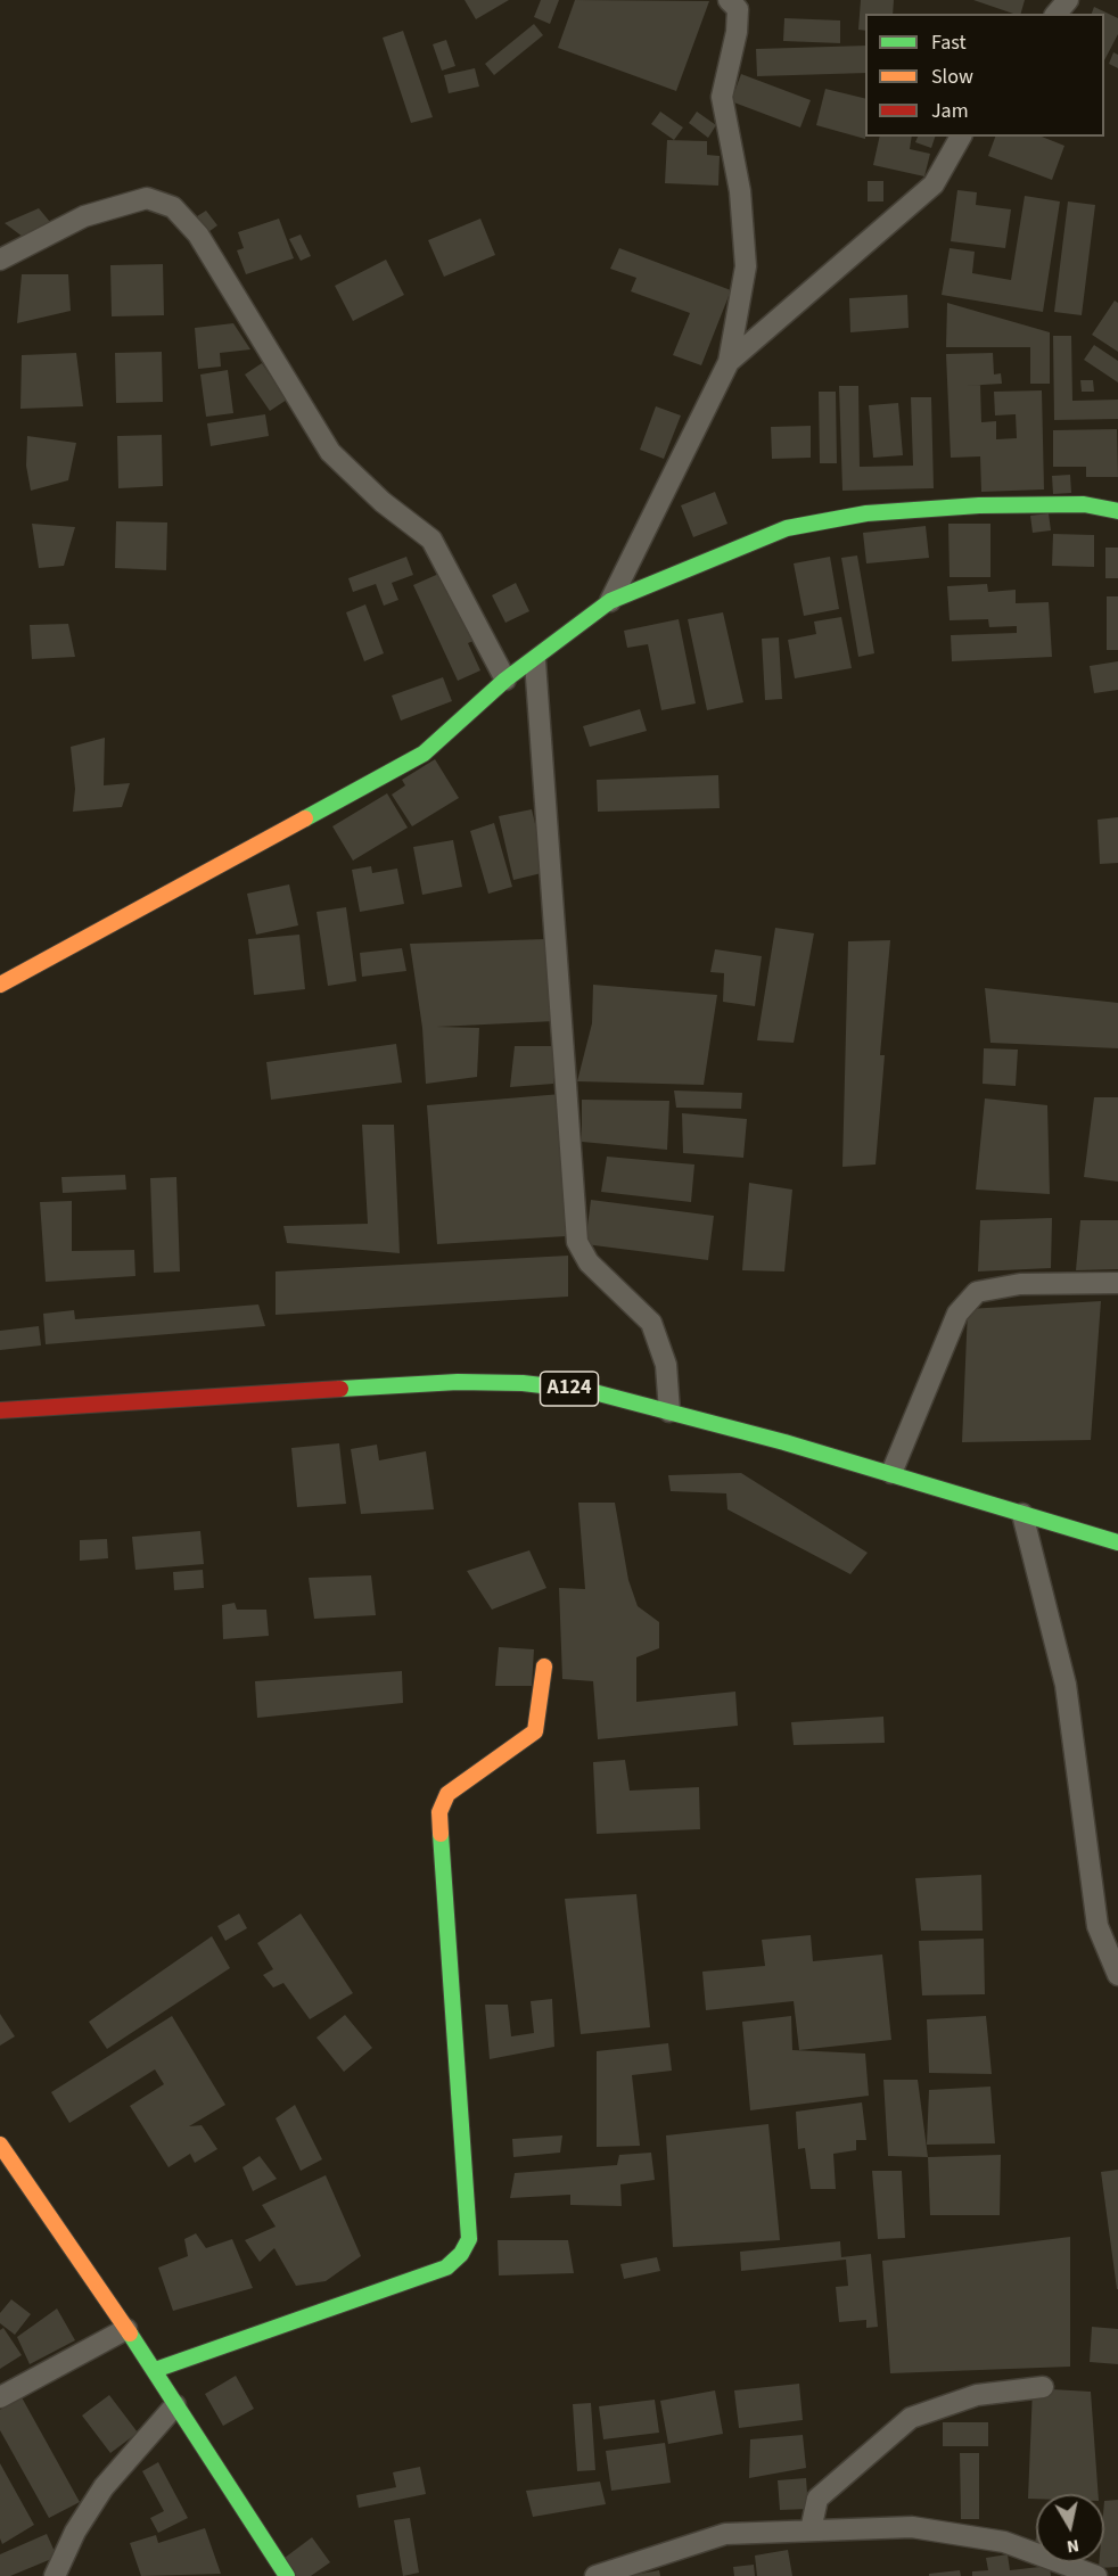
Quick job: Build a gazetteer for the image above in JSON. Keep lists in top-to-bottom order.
{
  "streets": {
    "main road": ["A124"]
  },
  "legend": ["Fast", "Slow", "Jam"],
  "north": "bottom"
}
